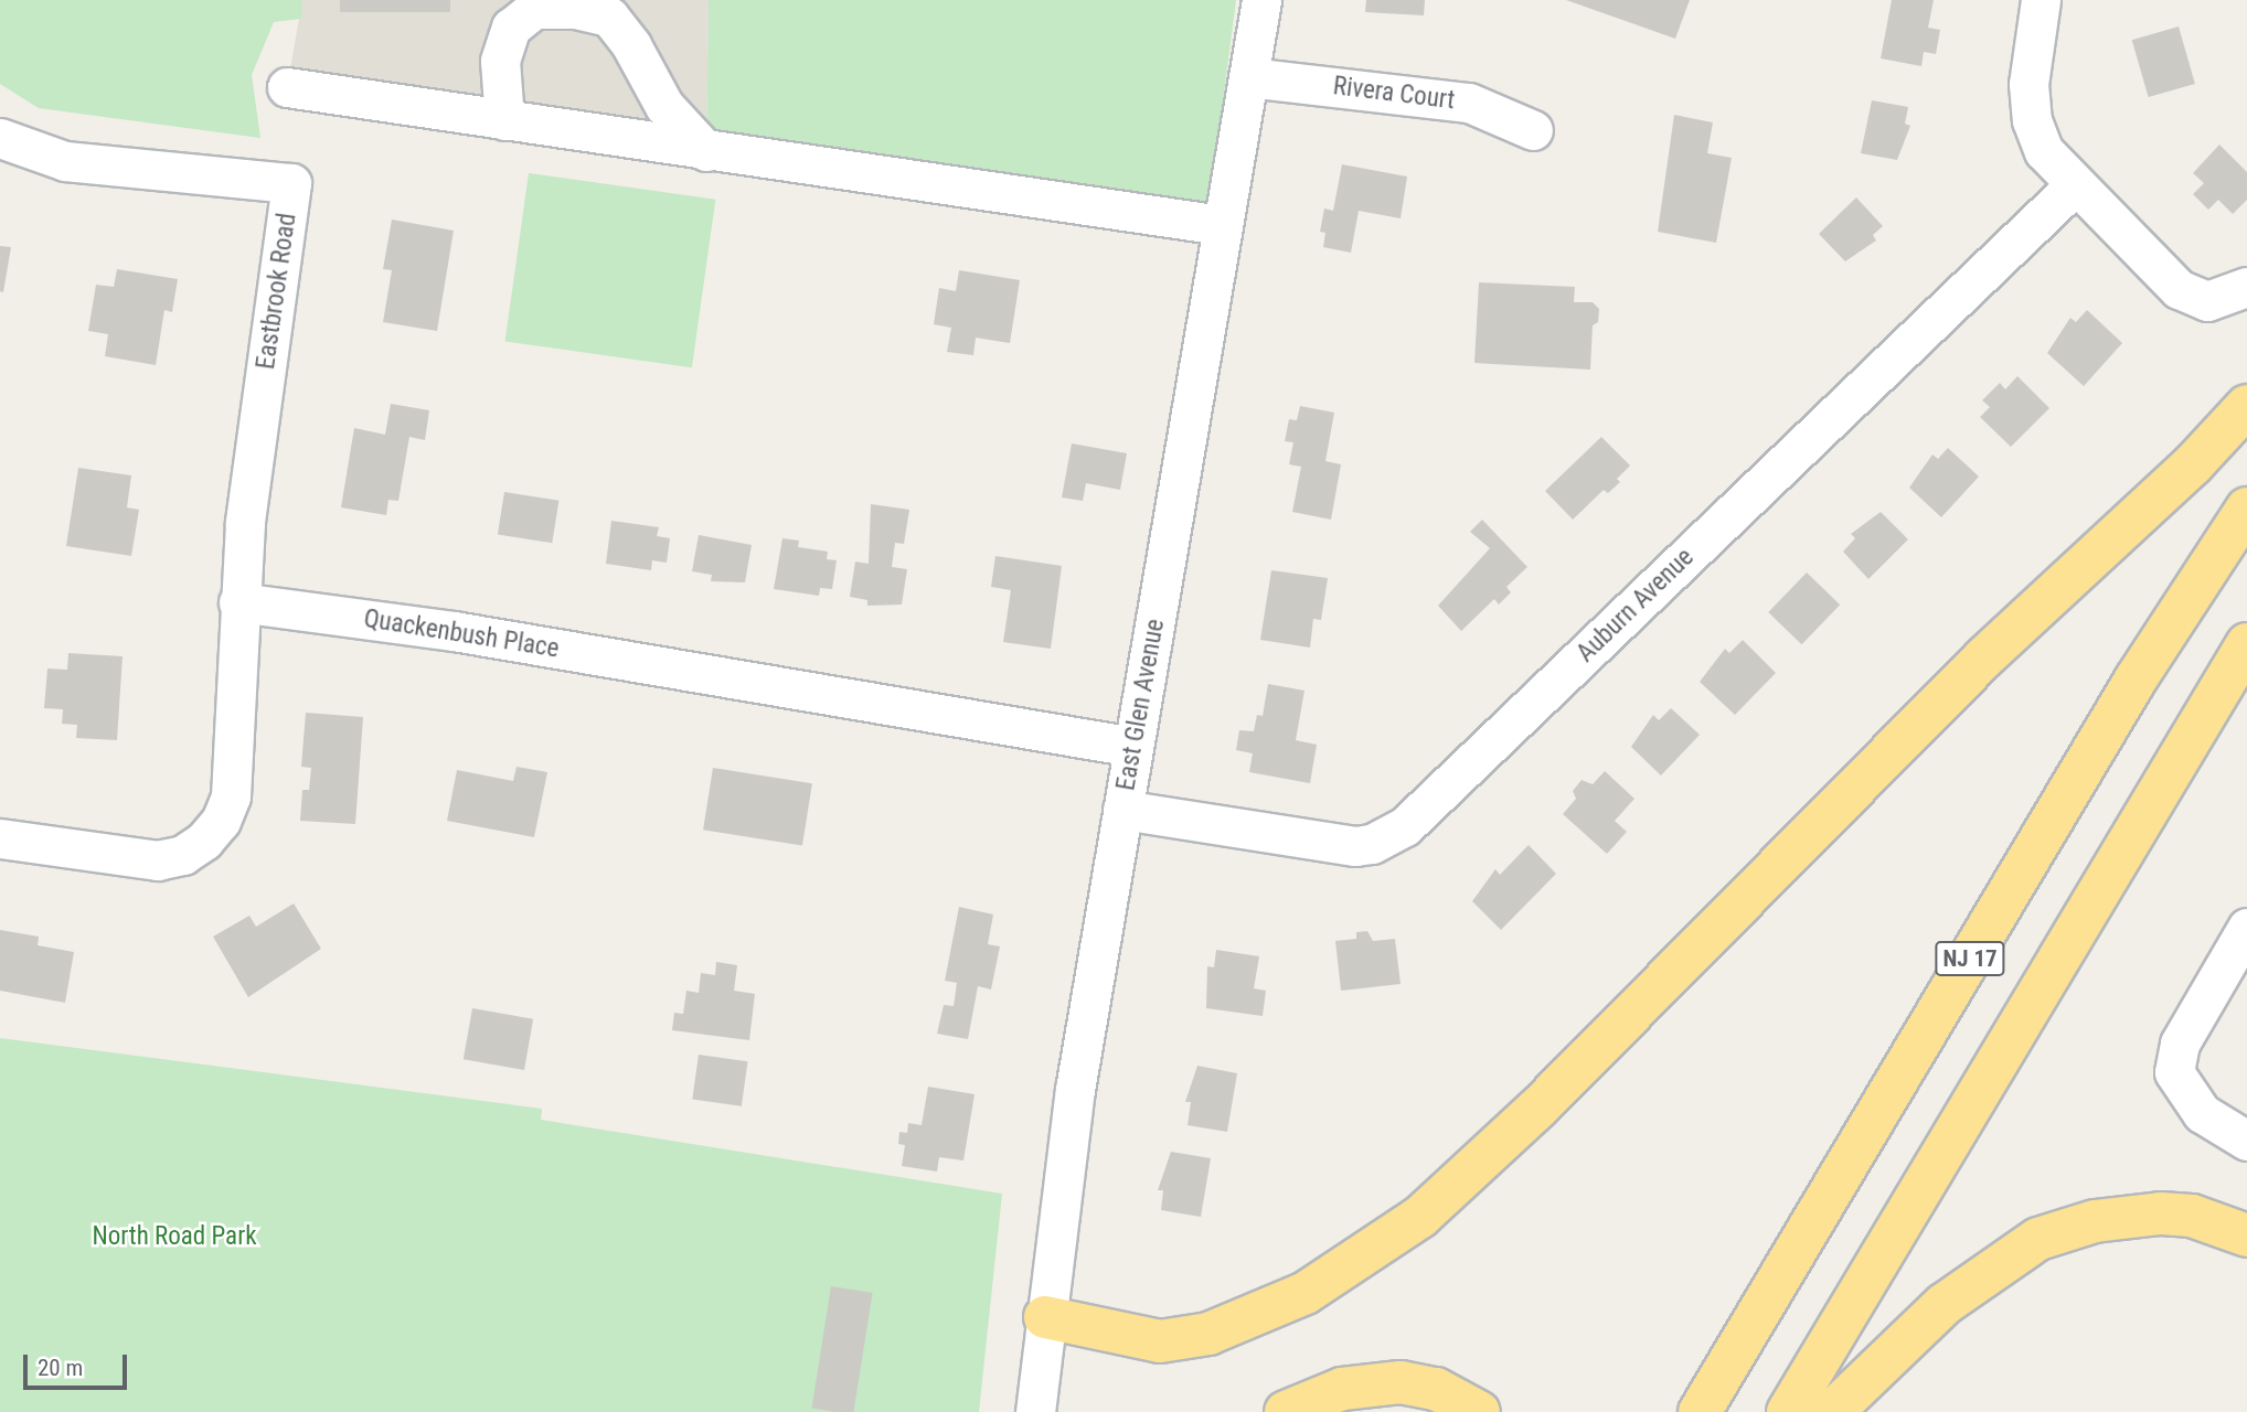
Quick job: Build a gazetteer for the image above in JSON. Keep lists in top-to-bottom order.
{
  "streets": {
    "highway": ["NJ 17"],
    "street": [
      "Rivera Court",
      "Eastbrook Road",
      "Auburn Avenue",
      "Quackenbush Place",
      "East Glen Avenue"
    ]
  },
  "crossings": [
    ["Rivera Court", "East Glen Avenue"],
    ["Eastbrook Road", "Quackenbush Place"],
    ["Auburn Avenue", "East Glen Avenue"],
    ["Quackenbush Place", "East Glen Avenue"]
  ],
  "parks": ["North Road Park"],
  "scale_bar": "20 m"
}
